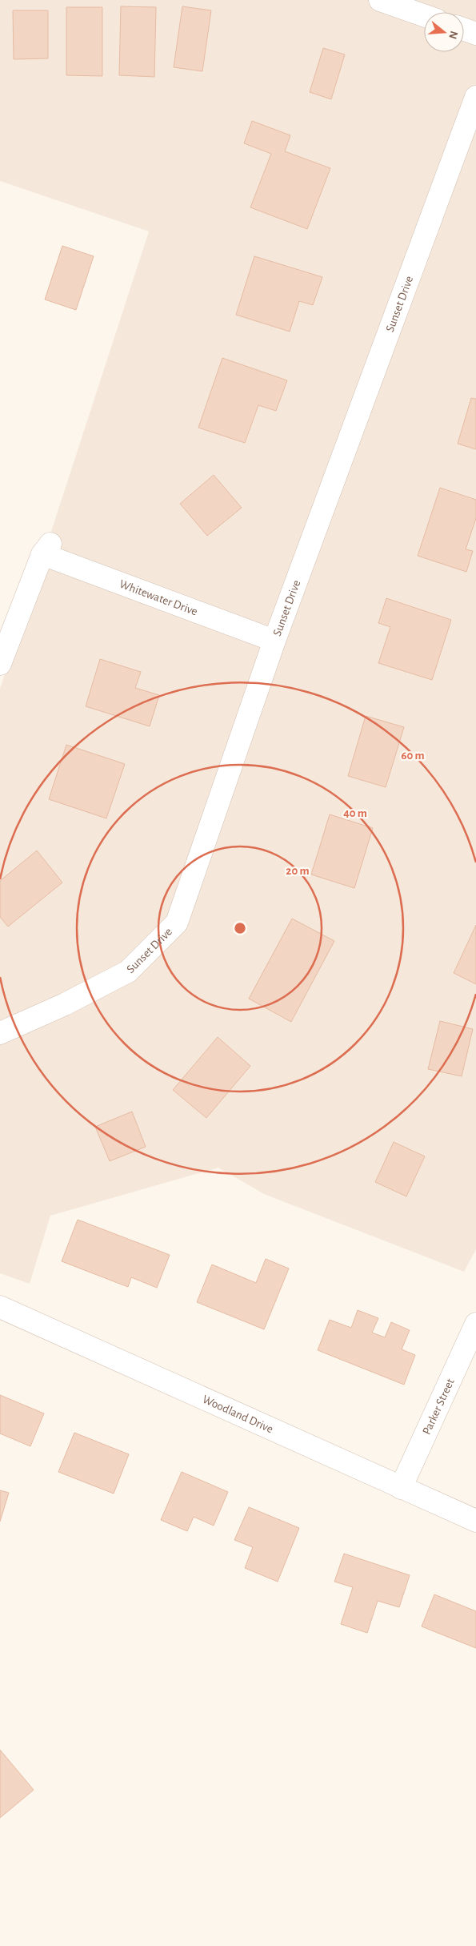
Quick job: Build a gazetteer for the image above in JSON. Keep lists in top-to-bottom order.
{
  "streets": {
    "street": [
      "Sunset Drive",
      "Whitewater Drive",
      "Parker Street",
      "Woodland Drive"
    ]
  },
  "crossings": [
    ["Sunset Drive", "Whitewater Drive"],
    ["Parker Street", "Woodland Drive"]
  ],
  "north": "right",
  "rings": ["60 m", "40 m", "20 m"]
}
